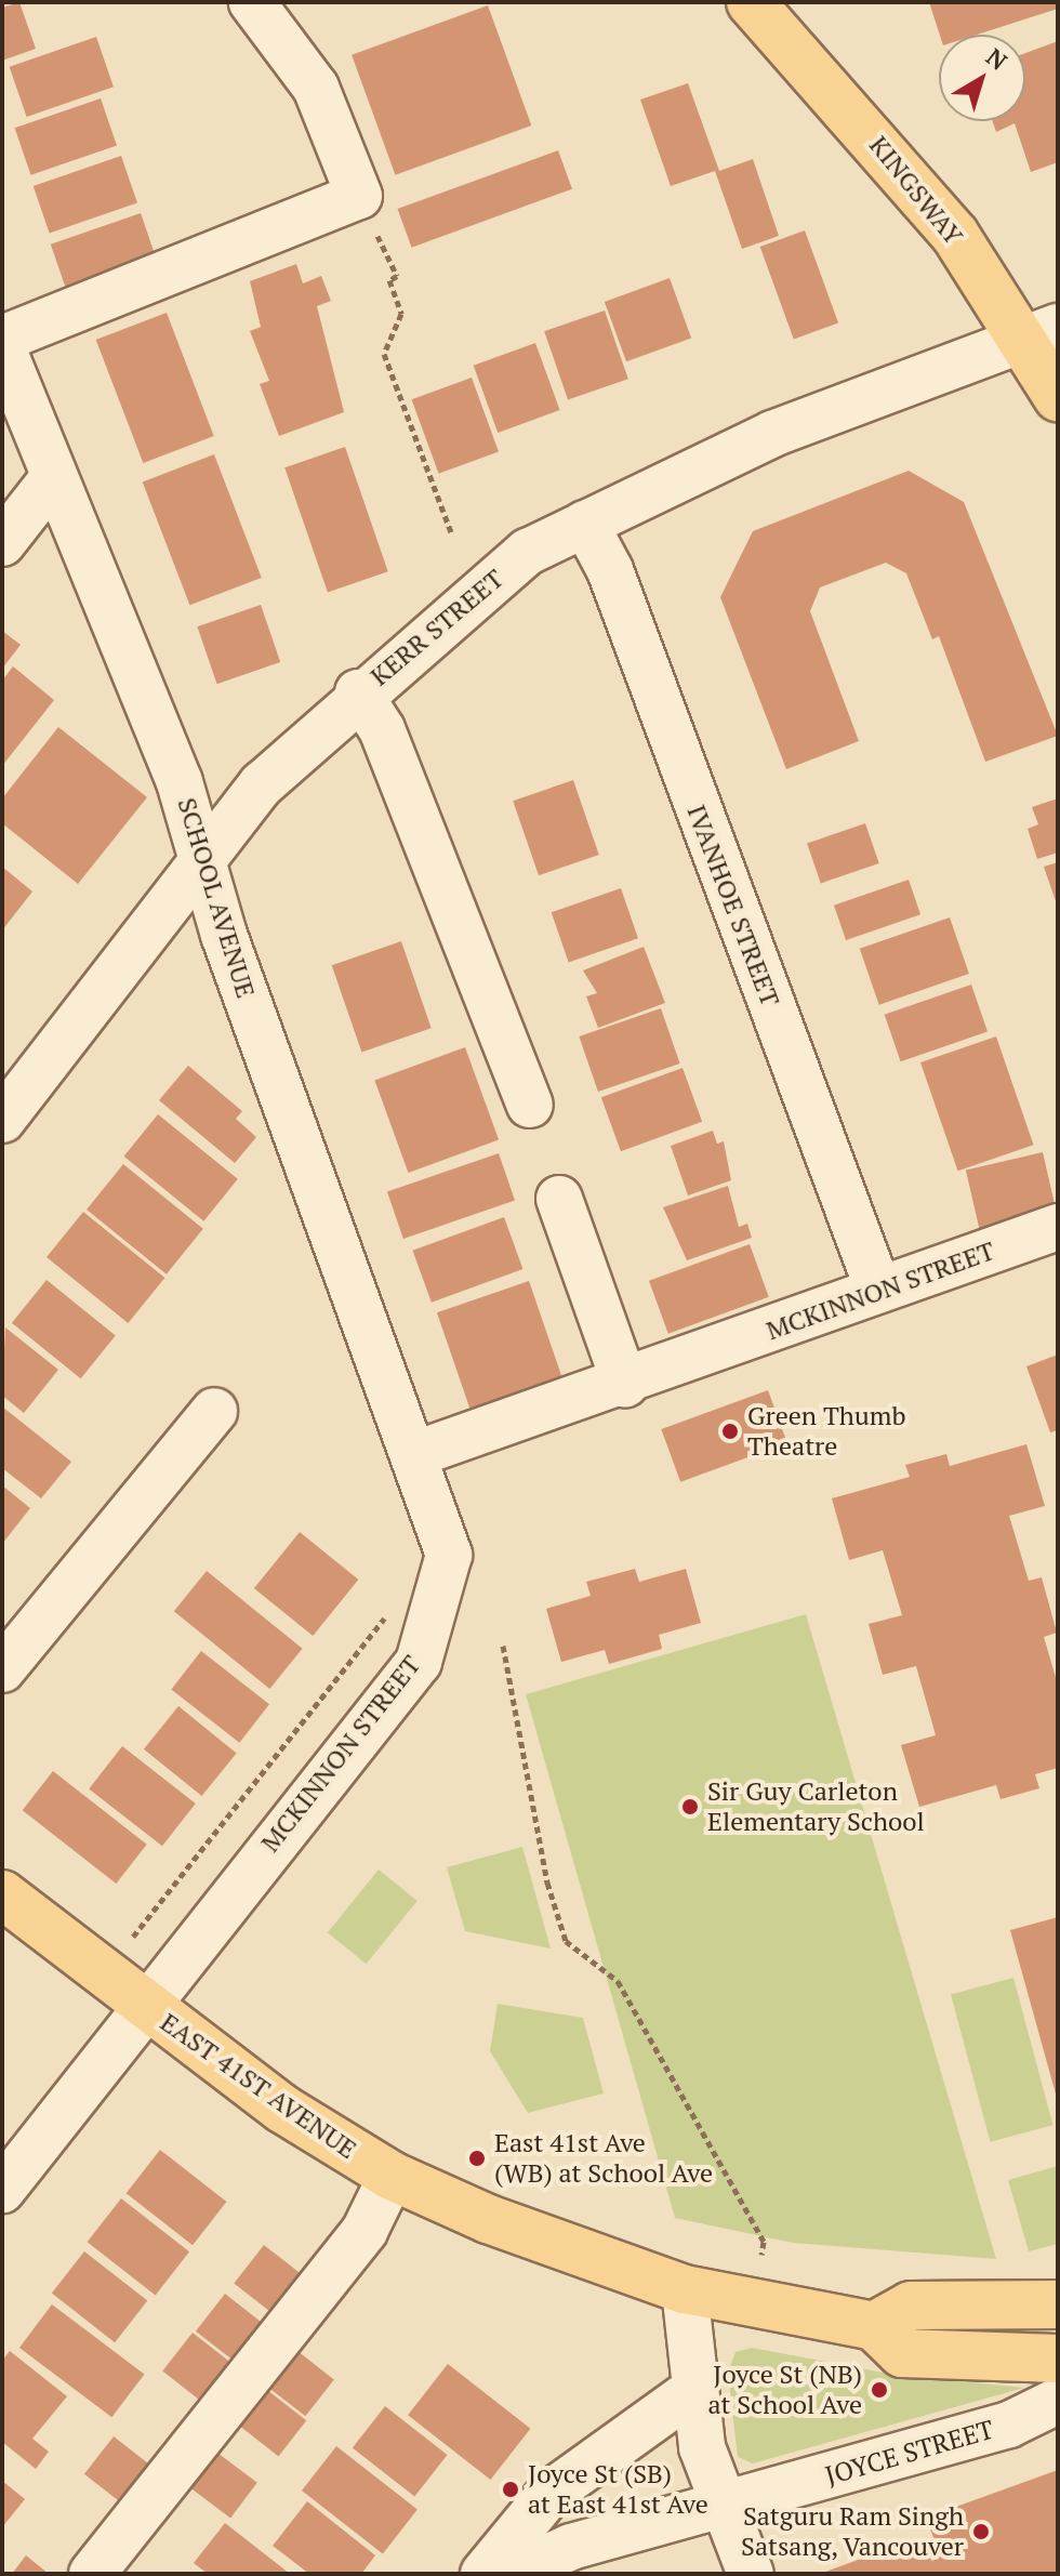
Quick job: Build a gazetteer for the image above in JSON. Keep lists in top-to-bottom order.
{
  "streets": {
    "main road": ["KINGSWAY", "EAST 41ST AVENUE"],
    "street": [
      "KERR STREET",
      "SCHOOL AVENUE",
      "IVANHOE STREET",
      "MCKINNON STREET",
      "JOYCE STREET"
    ]
  },
  "crossings": [
    ["KINGSWAY", "KERR STREET"],
    ["KERR STREET", "SCHOOL AVENUE"],
    ["KERR STREET", "IVANHOE STREET"],
    ["SCHOOL AVENUE", "MCKINNON STREET"],
    ["IVANHOE STREET", "MCKINNON STREET"],
    ["MCKINNON STREET", "EAST 41ST AVENUE"]
  ],
  "places": [
    "Green Thumb Theatre",
    "Sir Guy Carleton Elementary School",
    "East 41st Ave (WB) at School Ave",
    "Joyce St (NB) at School Ave",
    "Joyce St (SB) at East 41st Ave",
    "Satguru Ram Singh Satsang, Vancouver"
  ],
  "north": "top right"
}
